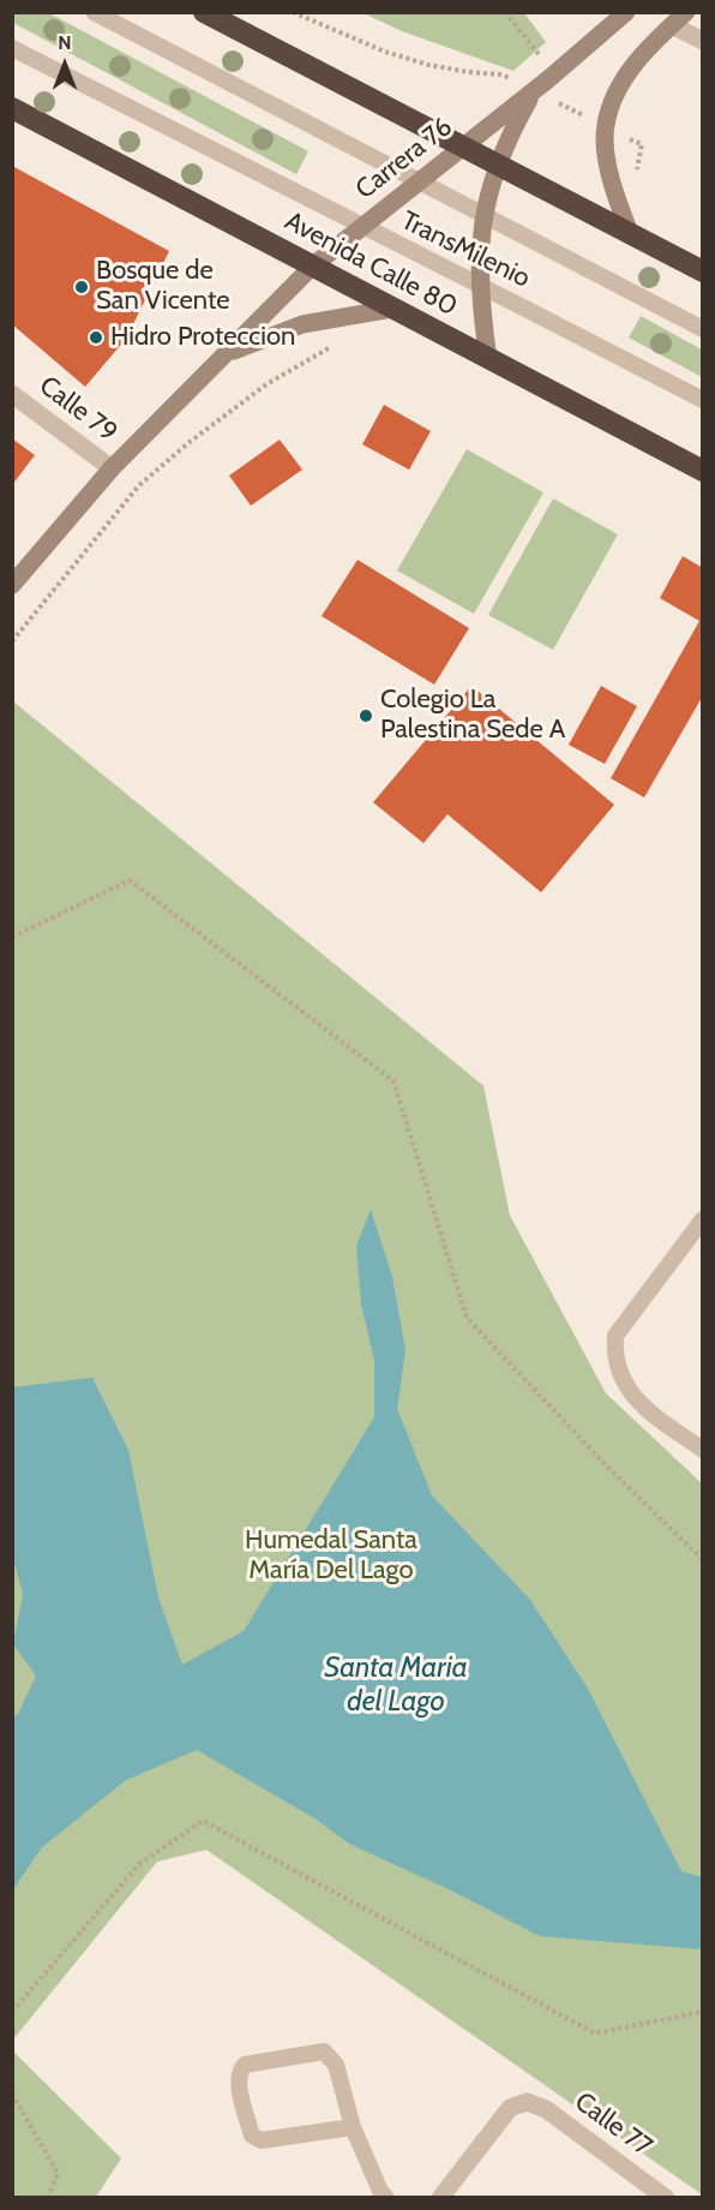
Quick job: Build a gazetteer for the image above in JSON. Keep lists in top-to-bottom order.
{
  "streets": {
    "highway": ["Avenida Calle 80"],
    "main road": ["Carrera 76"],
    "street": ["Calle 79", "Calle 77"],
    "lane": ["TransMilenio"]
  },
  "crossings": [
    ["Carrera 76", "TransMilenio"],
    ["Carrera 76", "Avenida Calle 80"],
    ["Carrera 76", "Calle 79"]
  ],
  "water": ["Santa Maria del Lago"],
  "parks": ["Humedal Santa María Del Lago"],
  "places": ["Bosque de San Vicente", "Hidro Proteccion", "Colegio La Palestina Sede A"],
  "north": "top"
}
